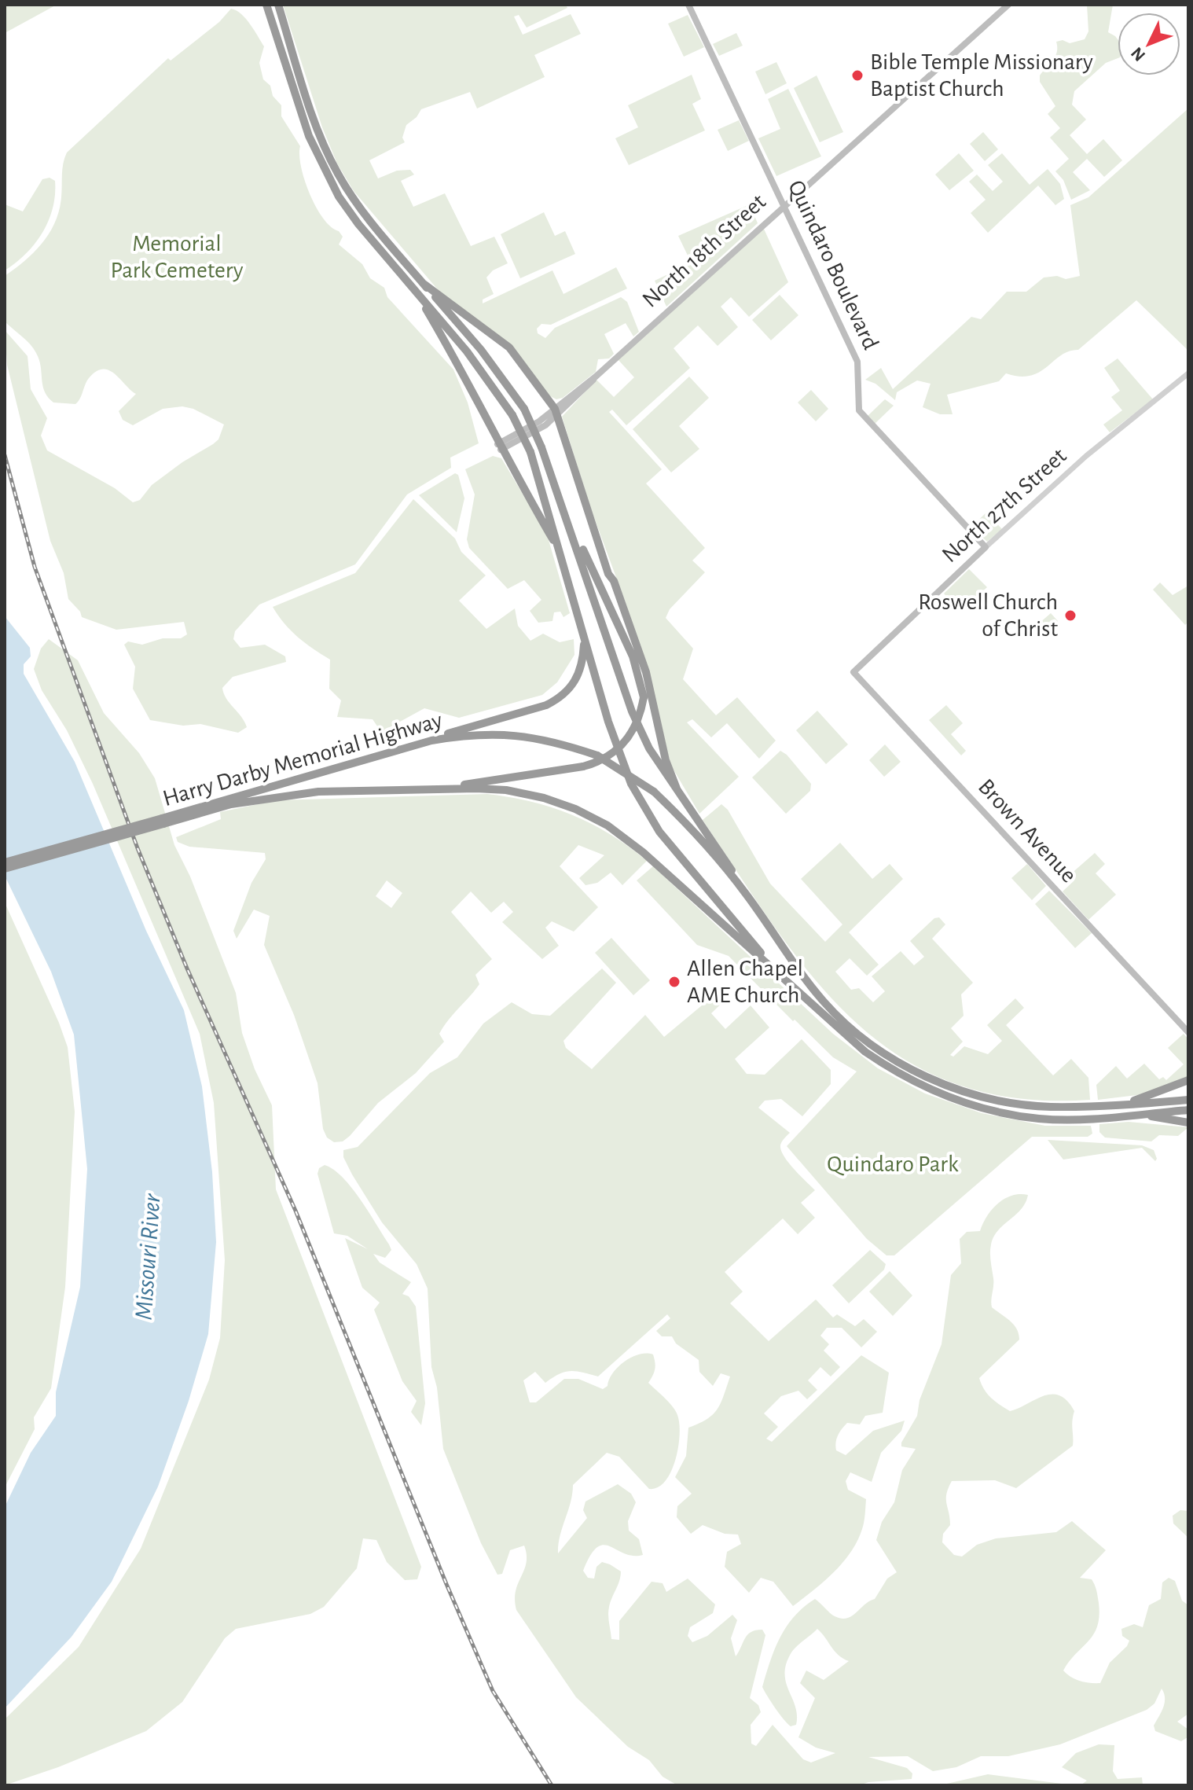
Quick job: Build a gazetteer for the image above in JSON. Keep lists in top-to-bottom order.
{
  "streets": {
    "highway": ["Harry Darby Memorial Highway"],
    "main road": [
      "North 18th Street",
      "Quindaro Boulevard",
      "North 27th Street",
      "Brown Avenue"
    ]
  },
  "crossings": [
    ["North 18th Street", "Quindaro Boulevard"],
    ["Quindaro Boulevard", "North 27th Street"],
    ["North 27th Street", "Brown Avenue"]
  ],
  "water": ["Missouri River"],
  "parks": ["Memorial Park Cemetery", "Quindaro Park"],
  "places": ["Bible Temple Missionary Baptist Church", "Roswell Church of Christ", "Allen Chapel AME Church"],
  "north": "bottom left"
}
